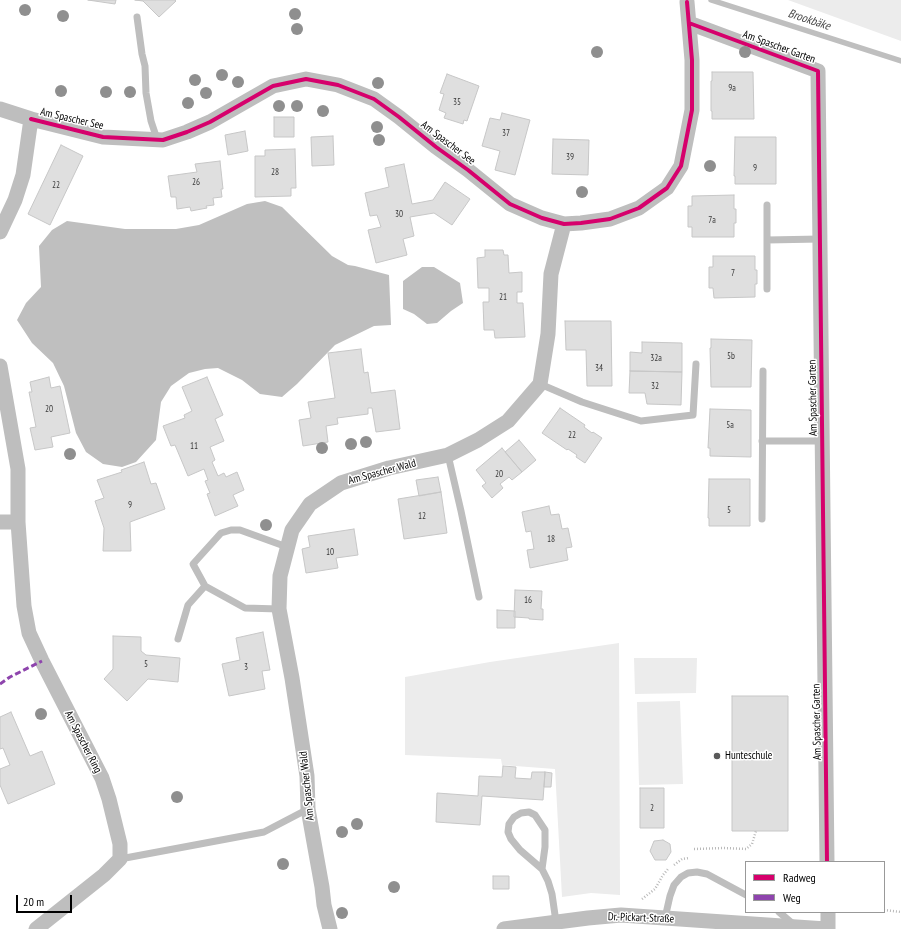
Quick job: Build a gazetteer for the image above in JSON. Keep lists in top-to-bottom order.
{
  "streets": {
    "street": [
      "Am Spascher Garten",
      "Am Spascher See",
      "Am Spascher Wald",
      "Am Spascher Ring",
      "Dr.-Pickart-Straße"
    ]
  },
  "crossings": [
    ["Am Spascher Garten", "Am Spascher See"]
  ],
  "water": ["Brookbäke"],
  "places": ["Hunteschule"],
  "house_numbers": [
    "9a",
    "35",
    "37",
    "39",
    "9",
    "28",
    "26",
    "22",
    "30",
    "7a",
    "7",
    "21",
    "5b",
    "32a",
    "34",
    "32",
    "20",
    "5a",
    "22",
    "11",
    "20",
    "9",
    "5",
    "12",
    "18",
    "10",
    "16",
    "5",
    "3",
    "2"
  ],
  "legend": ["Radweg", "Weg"],
  "scale_bar": "20 m"
}
